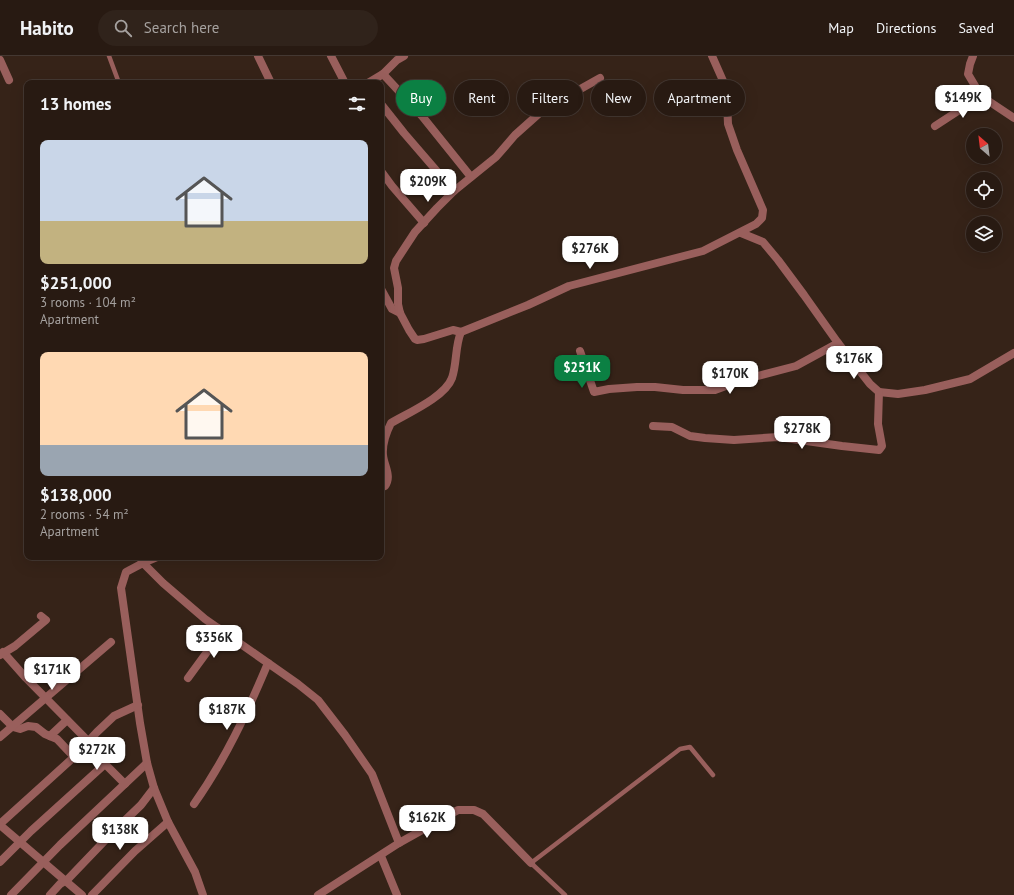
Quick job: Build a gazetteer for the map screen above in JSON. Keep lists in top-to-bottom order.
{
  "north": "top left",
  "page": {
    "header": "Habito",
    "search": "Search here",
    "nav": ["Map", "Directions", "Saved"],
    "chip": [
      "Buy",
      "Rent",
      "Filters",
      "New",
      "Apartment"
    ],
    "heading": "13 homes",
    "price": [
      "$149K",
      "$209K",
      "$276K",
      "$176K",
      "$251K",
      "$170K",
      "$278K",
      "$356K",
      "$171K",
      "$187K",
      "$272K",
      "$162K",
      "$138K"
    ],
    "list": [
      {
        "name": "$251,000",
        "note": "3 rooms · 104 m² · Apartment"
      },
      {
        "name": "$138,000",
        "note": "2 rooms · 54 m² · Apartment"
      }
    ]
  }
}
